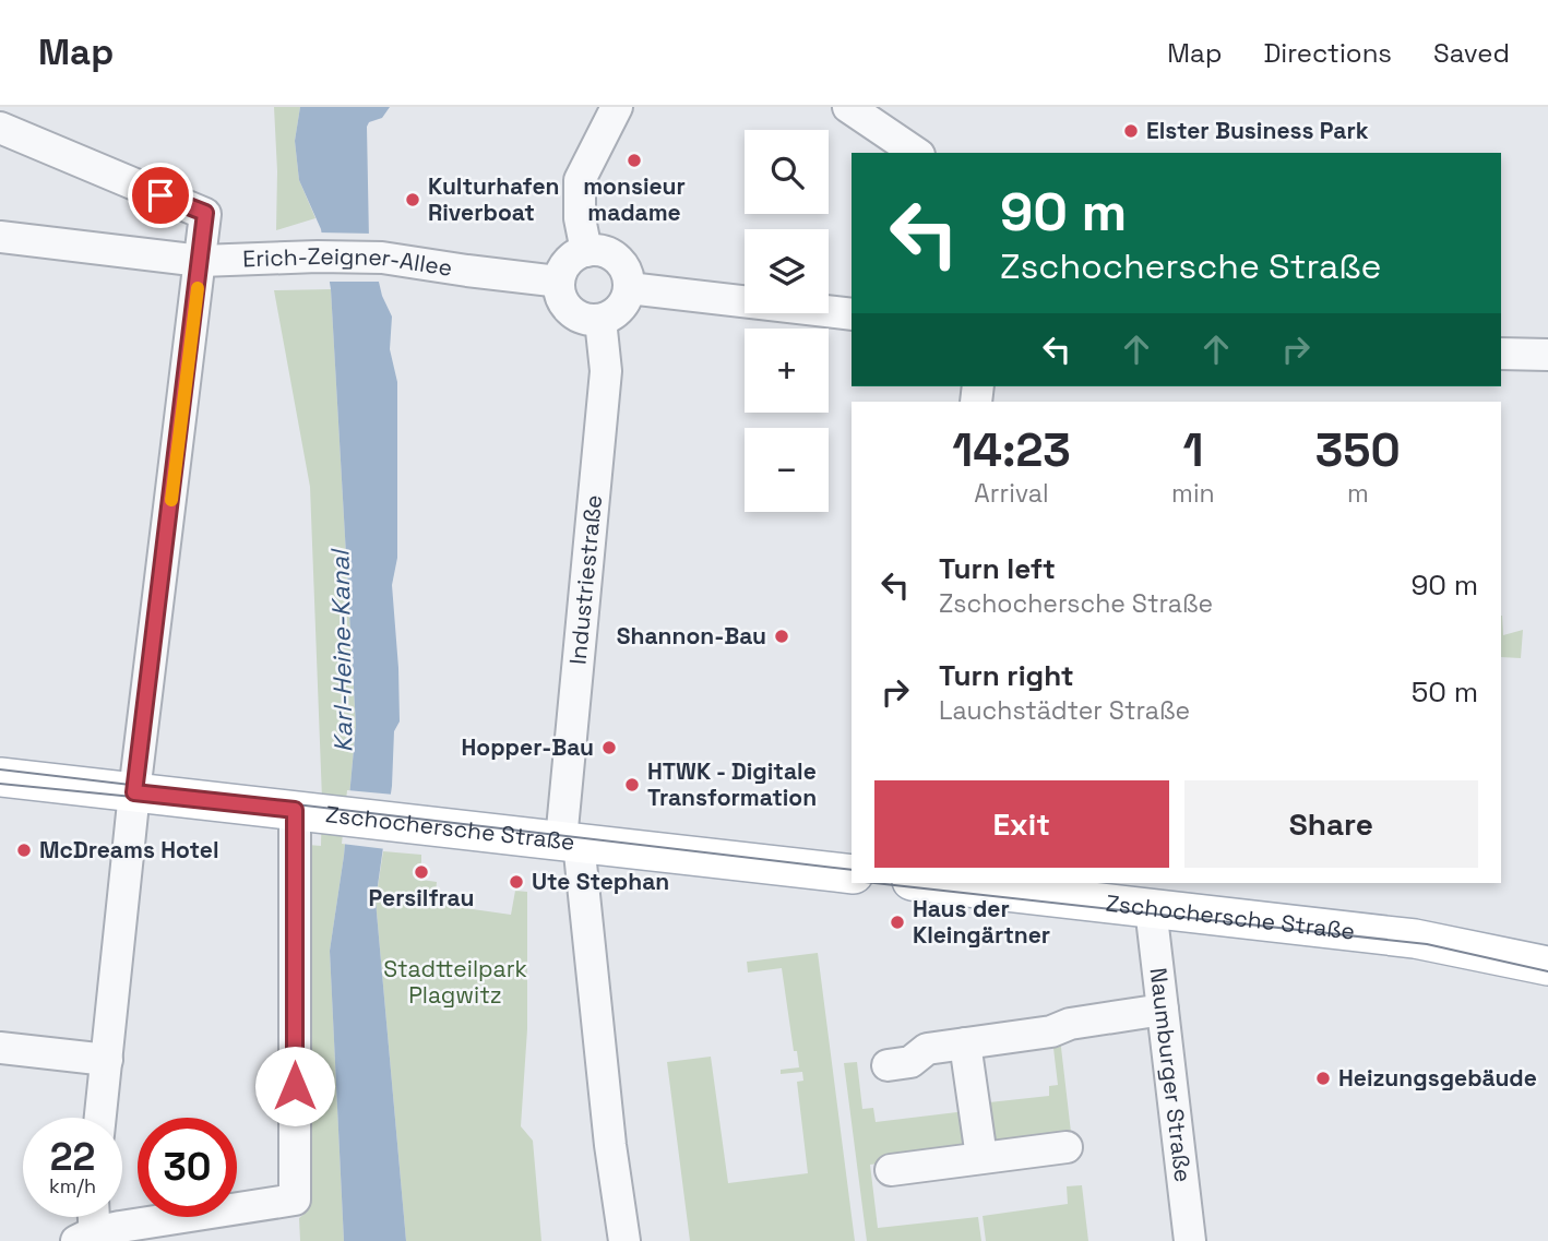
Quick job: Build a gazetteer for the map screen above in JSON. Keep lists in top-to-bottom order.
{
  "streets": {
    "main road": ["Zschochersche Straße"],
    "street": ["Erich-Zeigner-Allee", "Industriestraße", "Naumburger Straße"]
  },
  "crossings": [
    ["Erich-Zeigner-Allee", "Industriestraße"],
    ["Industriestraße", "Zschochersche Straße"],
    ["Zschochersche Straße", "Naumburger Straße"]
  ],
  "water": ["Karl-Heine-Kanal"],
  "parks": ["Stadtteilpark Plagwitz"],
  "places": [
    "Elster Business Park",
    "monsieur madame",
    "Kulturhafen Riverboat",
    "Shannon-Bau",
    "Hopper-Bau",
    "HTWK - Digitale Transformation",
    "McDreams Hotel",
    "Persilfrau",
    "Ute Stephan",
    "Haus der Kleingärtner",
    "Heizungsgebäude"
  ],
  "page": {
    "header": "Map",
    "nav": ["Map", "Directions", "Saved"],
    "map_buttons": ["+", "−"],
    "turn": ["90 m", "Zschochersche Straße"],
    "eta": [
      "14:23",
      "Arrival",
      "1",
      "min",
      "350",
      "m"
    ],
    "list": [
      {
        "name": "Turn left",
        "note": "Zschochersche Straße",
        "value": "90 m"
      },
      {
        "name": "Turn right",
        "note": "Lauchstädter Straße",
        "value": "50 m"
      }
    ],
    "buttons": ["Exit", "Share"],
    "speed": "22 km/h",
    "limit": "30"
  }
}
